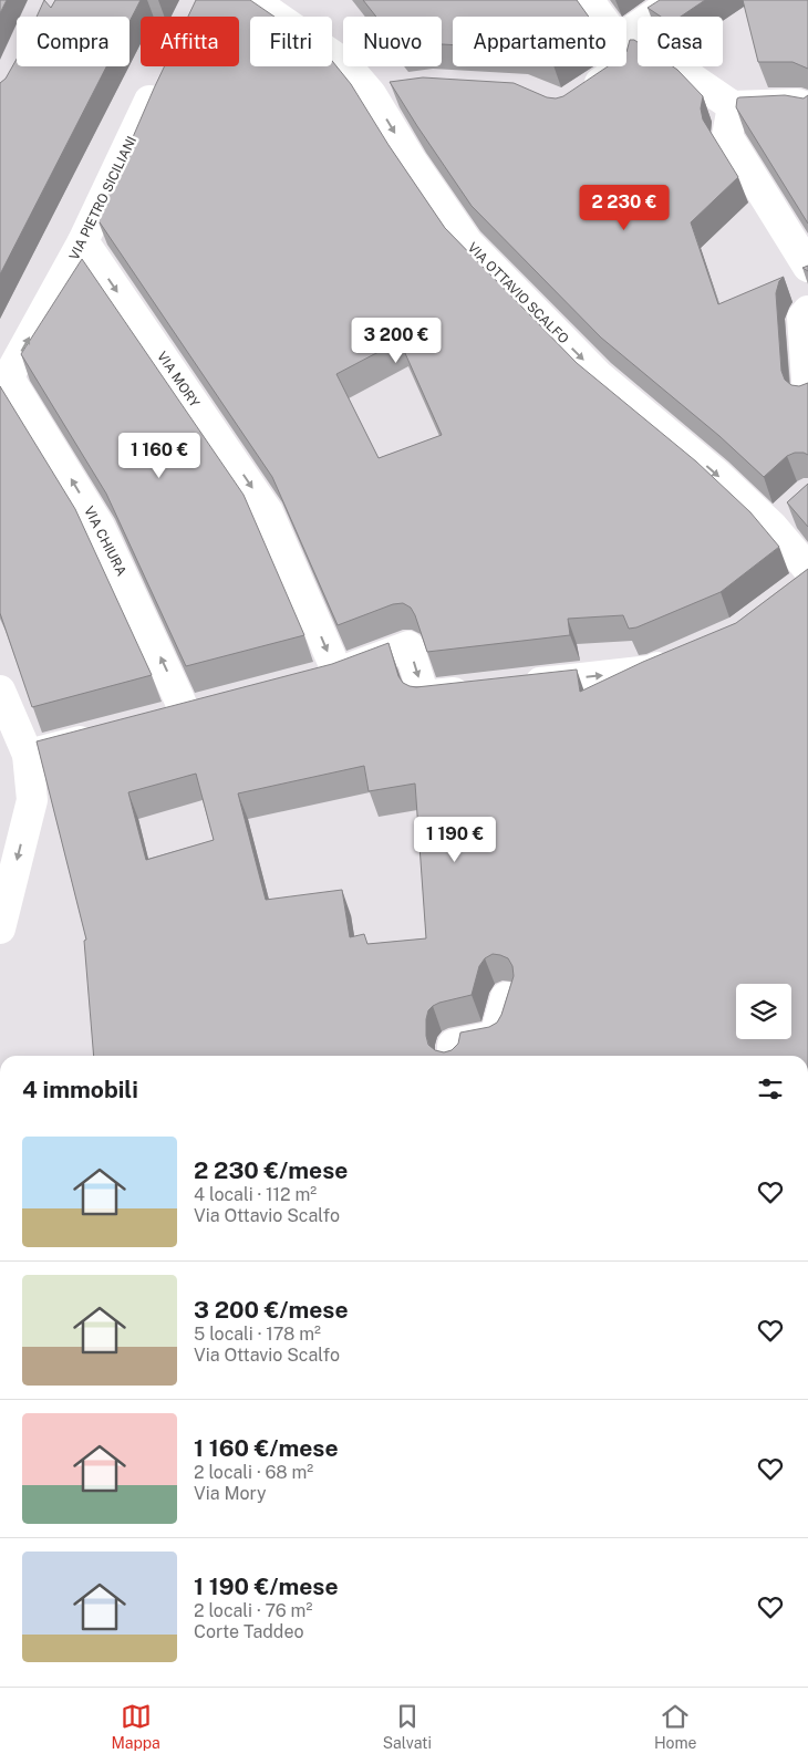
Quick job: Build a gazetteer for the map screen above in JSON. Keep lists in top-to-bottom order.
{
  "streets": {
    "street": [
      "VIA PIETRO SICILIANI",
      "VIA OTTAVIO SCALFO",
      "VIA MORY",
      "VIA CHIURA"
    ]
  },
  "crossings": [
    ["VIA PIETRO SICILIANI", "VIA MORY"],
    ["VIA PIETRO SICILIANI", "VIA CHIURA"]
  ],
  "one_way": ["VIA PIETRO SICILIANI", "VIA MORY", "VIA CHIURA"],
  "page": {
    "chip": [
      "Compra",
      "Affitta",
      "Filtri",
      "Nuovo",
      "Appartamento",
      "Casa"
    ],
    "price": [
      "2 230 €",
      "3 200 €",
      "1 160 €",
      "1 190 €"
    ],
    "heading": "4 immobili",
    "list": [
      {
        "name": "2 230 €/mese",
        "note": "4 locali · 112 m² · Via Ottavio Scalfo"
      },
      {
        "name": "3 200 €/mese",
        "note": "5 locali · 178 m² · Via Ottavio Scalfo"
      },
      {
        "name": "1 160 €/mese",
        "note": "2 locali · 68 m² · Via Mory"
      },
      {
        "name": "1 190 €/mese",
        "note": "2 locali · 76 m² · Corte Taddeo"
      }
    ],
    "tabs": ["Mappa", "Salvati", "Home"]
  }
}
